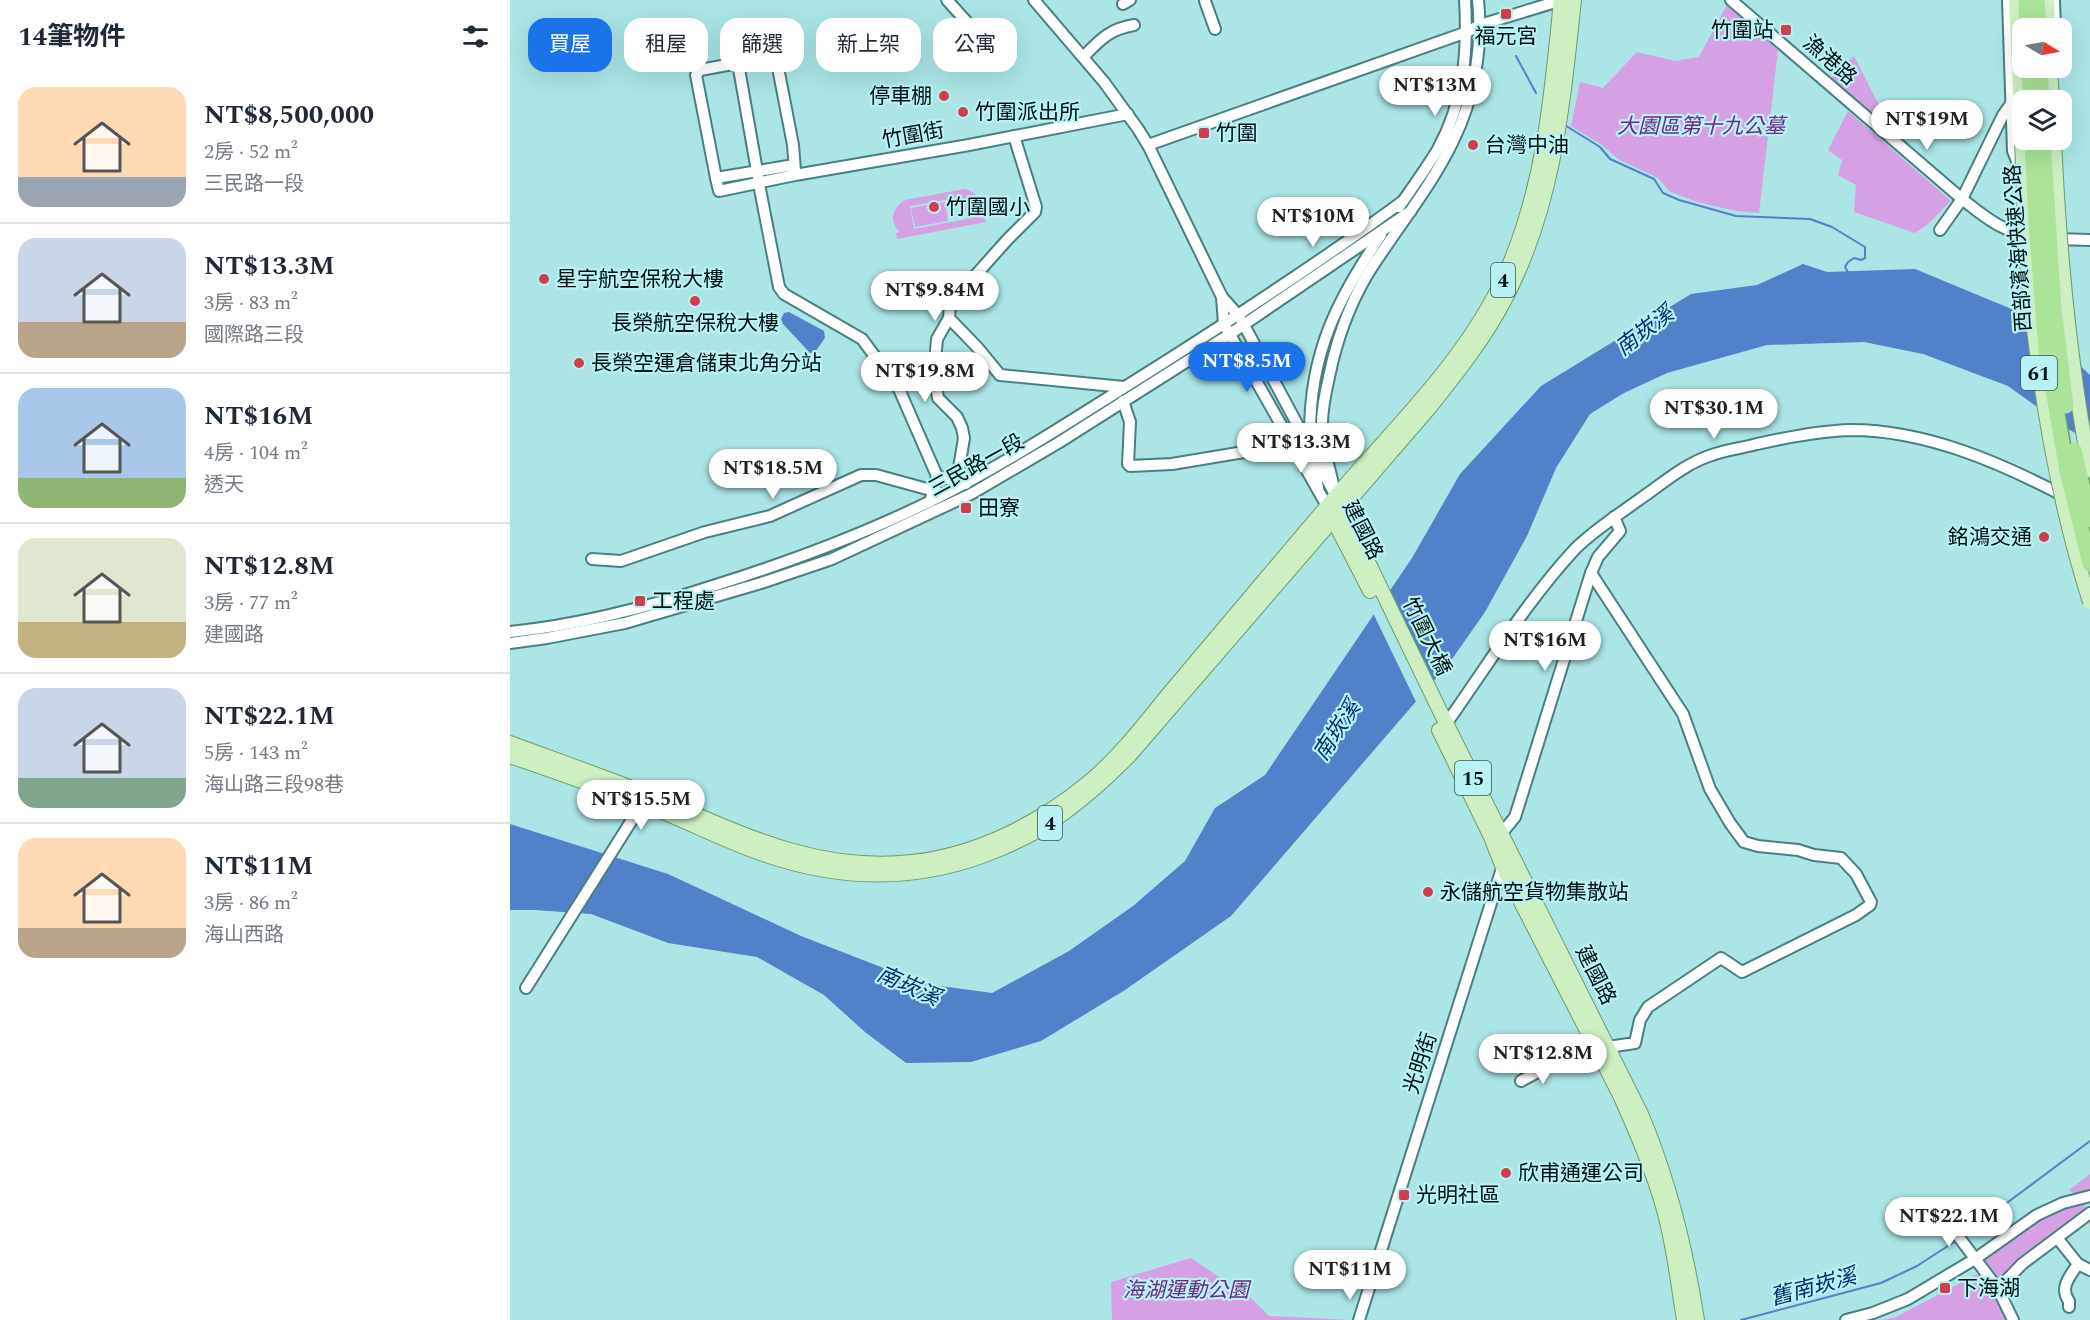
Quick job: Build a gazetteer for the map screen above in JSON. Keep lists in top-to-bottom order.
{
  "streets": {
    "highway": ["西部濱海快速公路", "61"],
    "main road": [
      "4",
      "建國路",
      "竹圍大橋",
      "15"
    ],
    "street": [
      "漁港路",
      "竹圍街",
      "三民路一段",
      "光明街"
    ]
  },
  "crossings": [
    ["4", "建國路"],
    ["建國路", "竹圍大橋"],
    ["建國路", "光明街"]
  ],
  "water": ["南崁溪", "舊南崁溪"],
  "parks": ["大園區第十九公墓", "海湖運動公園"],
  "places": {
    "transit": [
      "福元宮",
      "竹圍站",
      "竹圍",
      "田寮",
      "工程處",
      "光明社區",
      "下海湖"
    ],
    "other": [
      "停車棚",
      "竹圍派出所",
      "台灣中油",
      "竹圍國小",
      "星宇航空保稅大樓",
      "長榮航空保稅大樓",
      "長榮空運倉儲東北角分站",
      "銘鴻交通",
      "永儲航空貨物集散站",
      "欣甫通運公司"
    ]
  },
  "north": "right",
  "page": {
    "heading": "14筆物件",
    "chip": [
      "買屋",
      "租屋",
      "篩選",
      "新上架",
      "公寓"
    ],
    "price": [
      "NT$13M",
      "NT$19M",
      "NT$10M",
      "NT$9.84M",
      "NT$8.5M",
      "NT$19.8M",
      "NT$30.1M",
      "NT$13.3M",
      "NT$18.5M",
      "NT$16M",
      "NT$15.5M",
      "NT$12.8M",
      "NT$22.1M",
      "NT$11M"
    ],
    "list": [
      {
        "name": "NT$8,500,000",
        "note": "2房 · 52 m² · 三民路一段"
      },
      {
        "name": "NT$13.3M",
        "note": "3房 · 83 m² · 國際路三段"
      },
      {
        "name": "NT$16M",
        "note": "4房 · 104 m² · 透天"
      },
      {
        "name": "NT$12.8M",
        "note": "3房 · 77 m² · 建國路"
      },
      {
        "name": "NT$22.1M",
        "note": "5房 · 143 m² · 海山路三段98巷"
      },
      {
        "name": "NT$11M",
        "note": "3房 · 86 m² · 海山西路"
      }
    ]
  }
}
